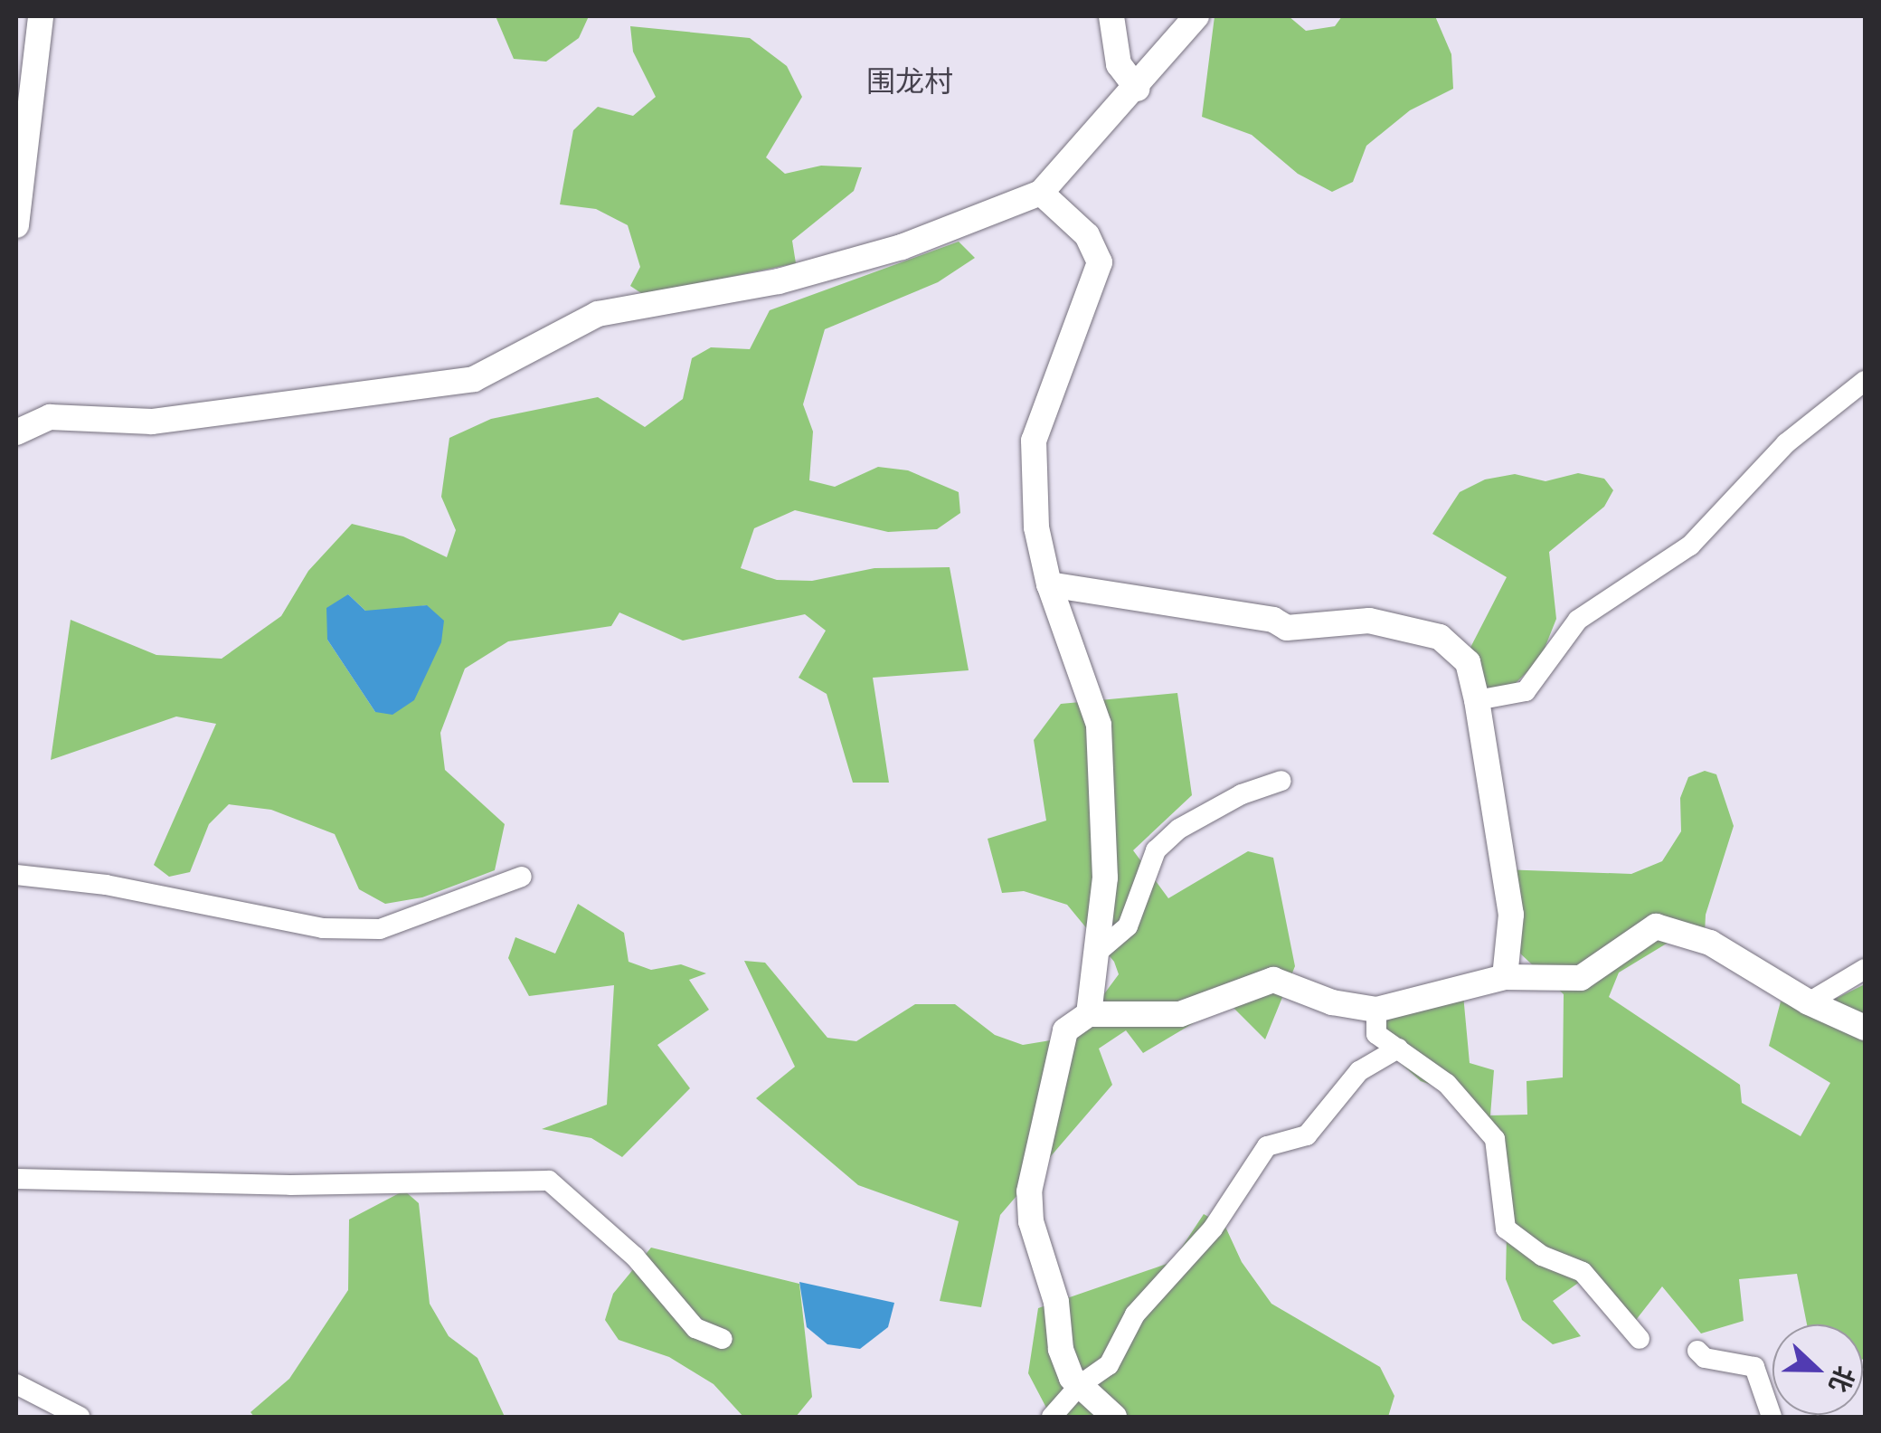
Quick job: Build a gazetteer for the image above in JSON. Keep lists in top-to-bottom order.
{
  "districts": ["围龙村"],
  "north": "right"
}
